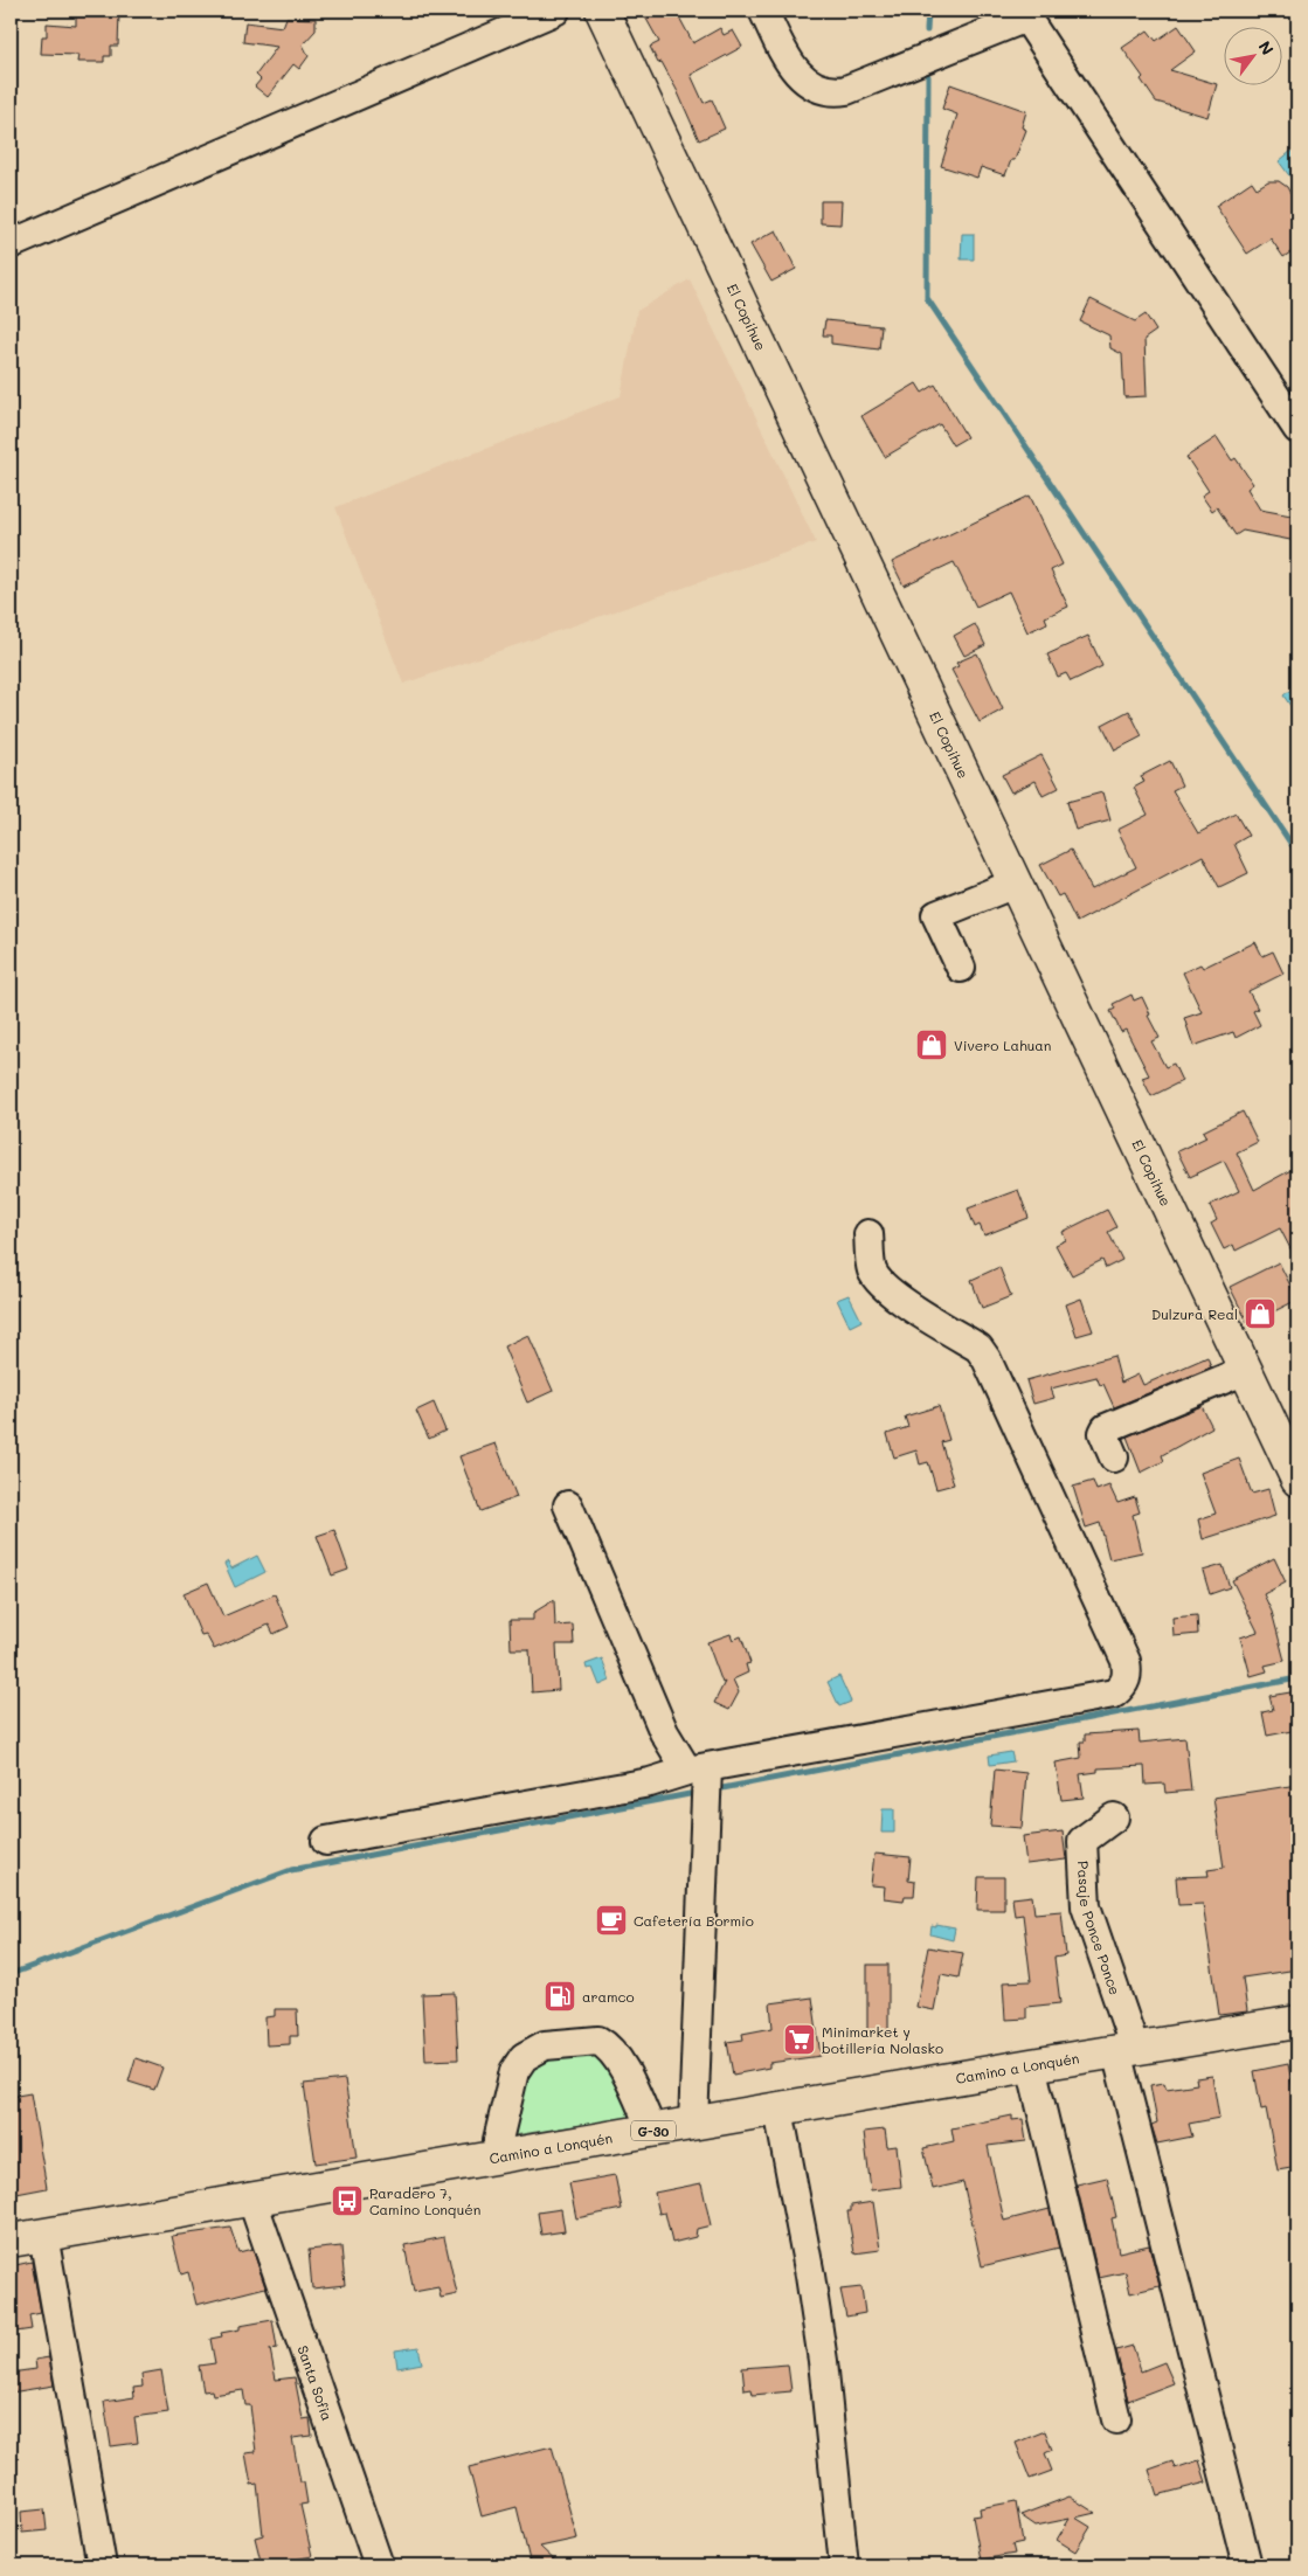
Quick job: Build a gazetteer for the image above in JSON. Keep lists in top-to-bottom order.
{
  "streets": {
    "main road": ["El Copihue", "Camino a Lonquén", "G-30"],
    "street": ["Pasaje Ponce Ponce", "Santa Sofia"]
  },
  "crossings": [
    ["Pasaje Ponce Ponce", "Camino a Lonquén"],
    ["Camino a Lonquén", "Santa Sofia"]
  ],
  "places": {
    "shop": ["Vivero Lahuan", "Dulzura Real"],
    "cafe": ["Cafetería Bormio"],
    "fuel station": ["aramco"],
    "supermarket": ["Minimarket y botillería Nolasko"],
    "bus stop": ["Paradero 7, Camino Lonquén"]
  },
  "north": "top right"
}
